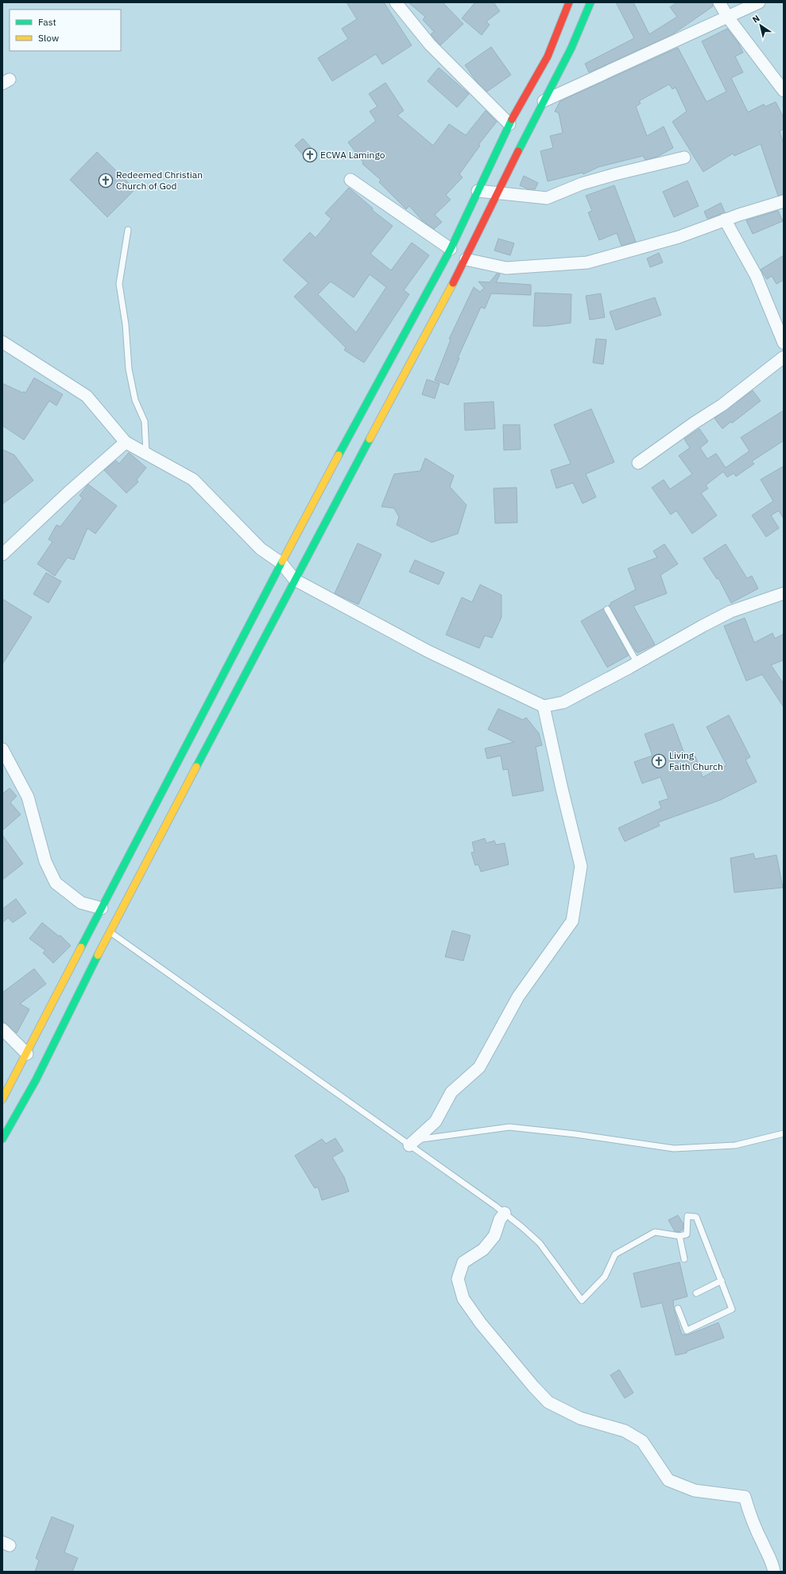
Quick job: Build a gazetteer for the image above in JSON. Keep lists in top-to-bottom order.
{
  "places": {
    "church": ["ECWA Lamingo", "Redeemed Christian Church of God", "Living Faith Church"]
  },
  "legend": ["Fast", "Slow"],
  "north": "top left"
}
